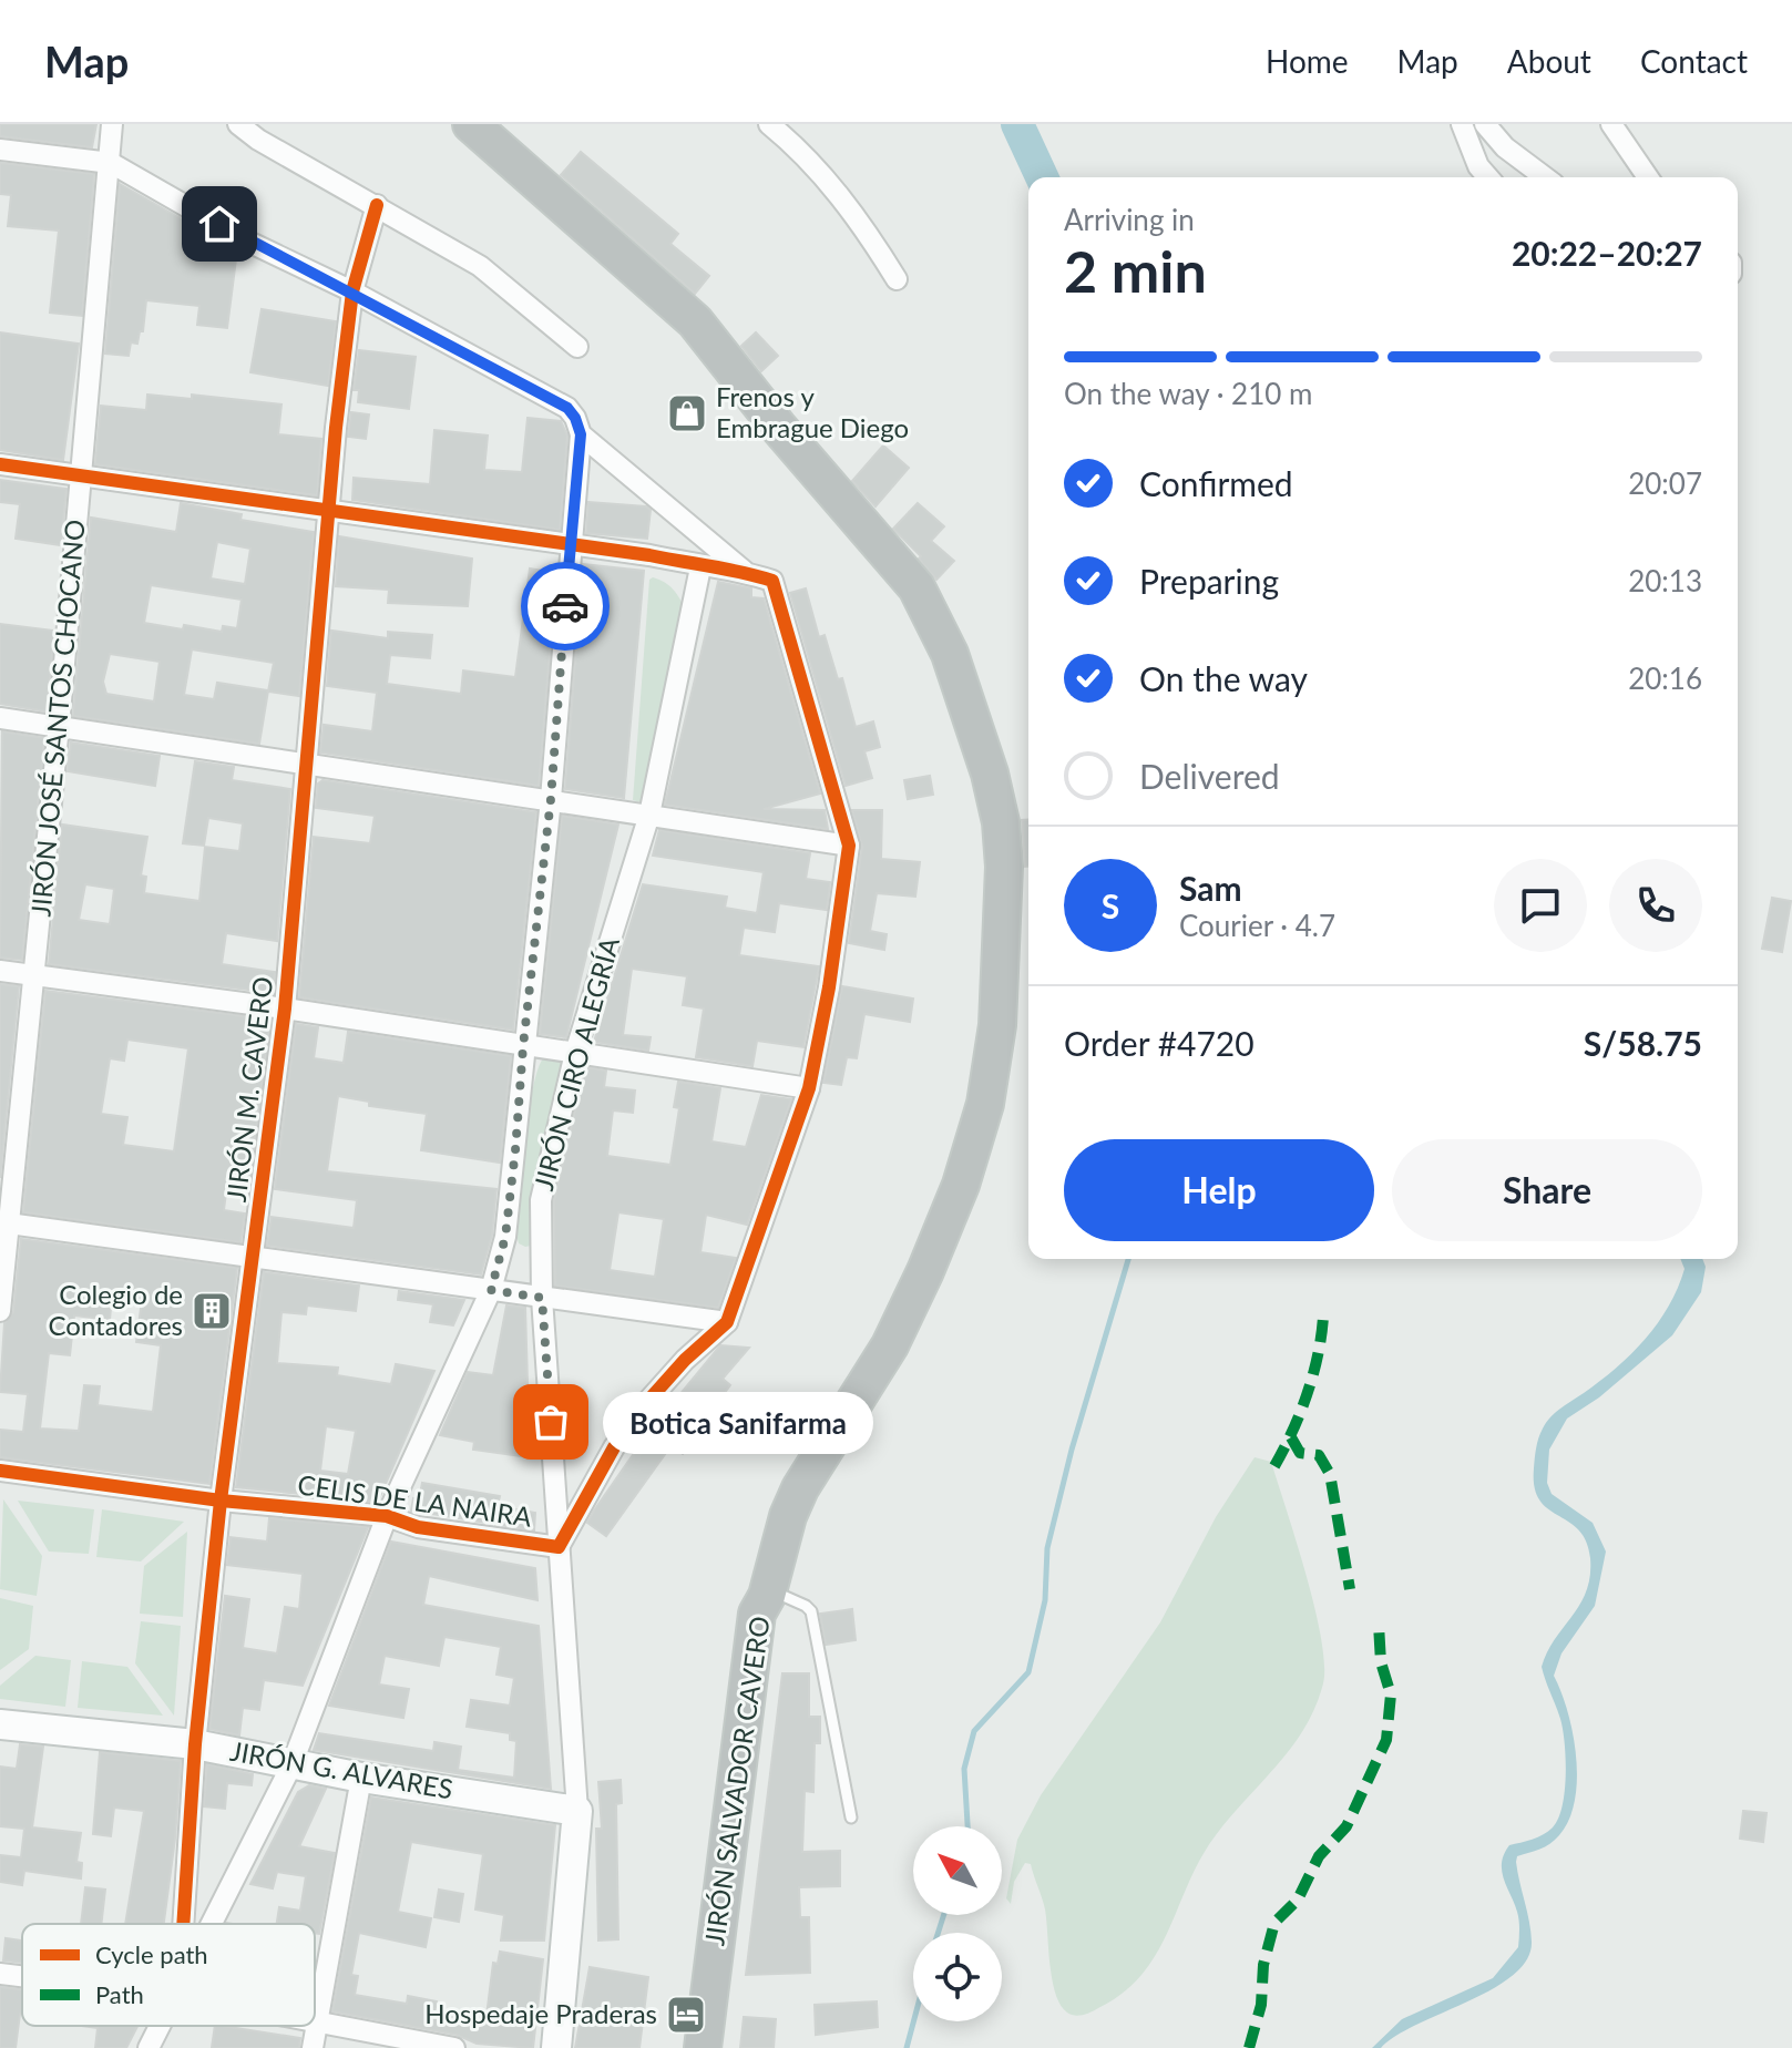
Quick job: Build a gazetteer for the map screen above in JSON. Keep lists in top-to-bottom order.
{
  "streets": {
    "highway": ["JIRÓN SALVADOR CAVERO"],
    "street": [
      "JIRÓN JOSÉ SANTOS CHOCANO",
      "JIRÓN CIRO ALEGRÍA",
      "JIRÓN M. CAVERO",
      "CELIS DE LA NAIRA",
      "JIRÓN G. ALVARES"
    ]
  },
  "crossings": [
    ["JIRÓN CIRO ALEGRÍA", "CELIS DE LA NAIRA"],
    ["JIRÓN CIRO ALEGRÍA", "JIRÓN G. ALVARES"],
    ["JIRÓN M. CAVERO", "CELIS DE LA NAIRA"],
    ["JIRÓN M. CAVERO", "JIRÓN G. ALVARES"]
  ],
  "places": {
    "shop": ["Frenos y Embrague Diego"],
    "building": ["Colegio de Contadores"],
    "other": ["Botica Sanifarma"],
    "hotel": ["Hospedaje Praderas"]
  },
  "legend": ["Cycle path", "Path"],
  "north": "top left",
  "page": {
    "header": "Map",
    "nav": [
      "Home",
      "Map",
      "About",
      "Contact"
    ],
    "heading": ["2 min", "Arriving in", "20:22–20:27"],
    "panel": [
      "Sam",
      "Courier · 4.7",
      "Order #4720",
      "S/58.75"
    ],
    "bar": "On the way · 210 m",
    "list": [
      ["Confirmed", "20:07"],
      ["Preparing", "20:13"],
      ["On the way", "20:16"],
      "Delivered"
    ],
    "round": "S",
    "buttons": ["Help", "Share"],
    "bubble": "Botica Sanifarma"
  }
}
